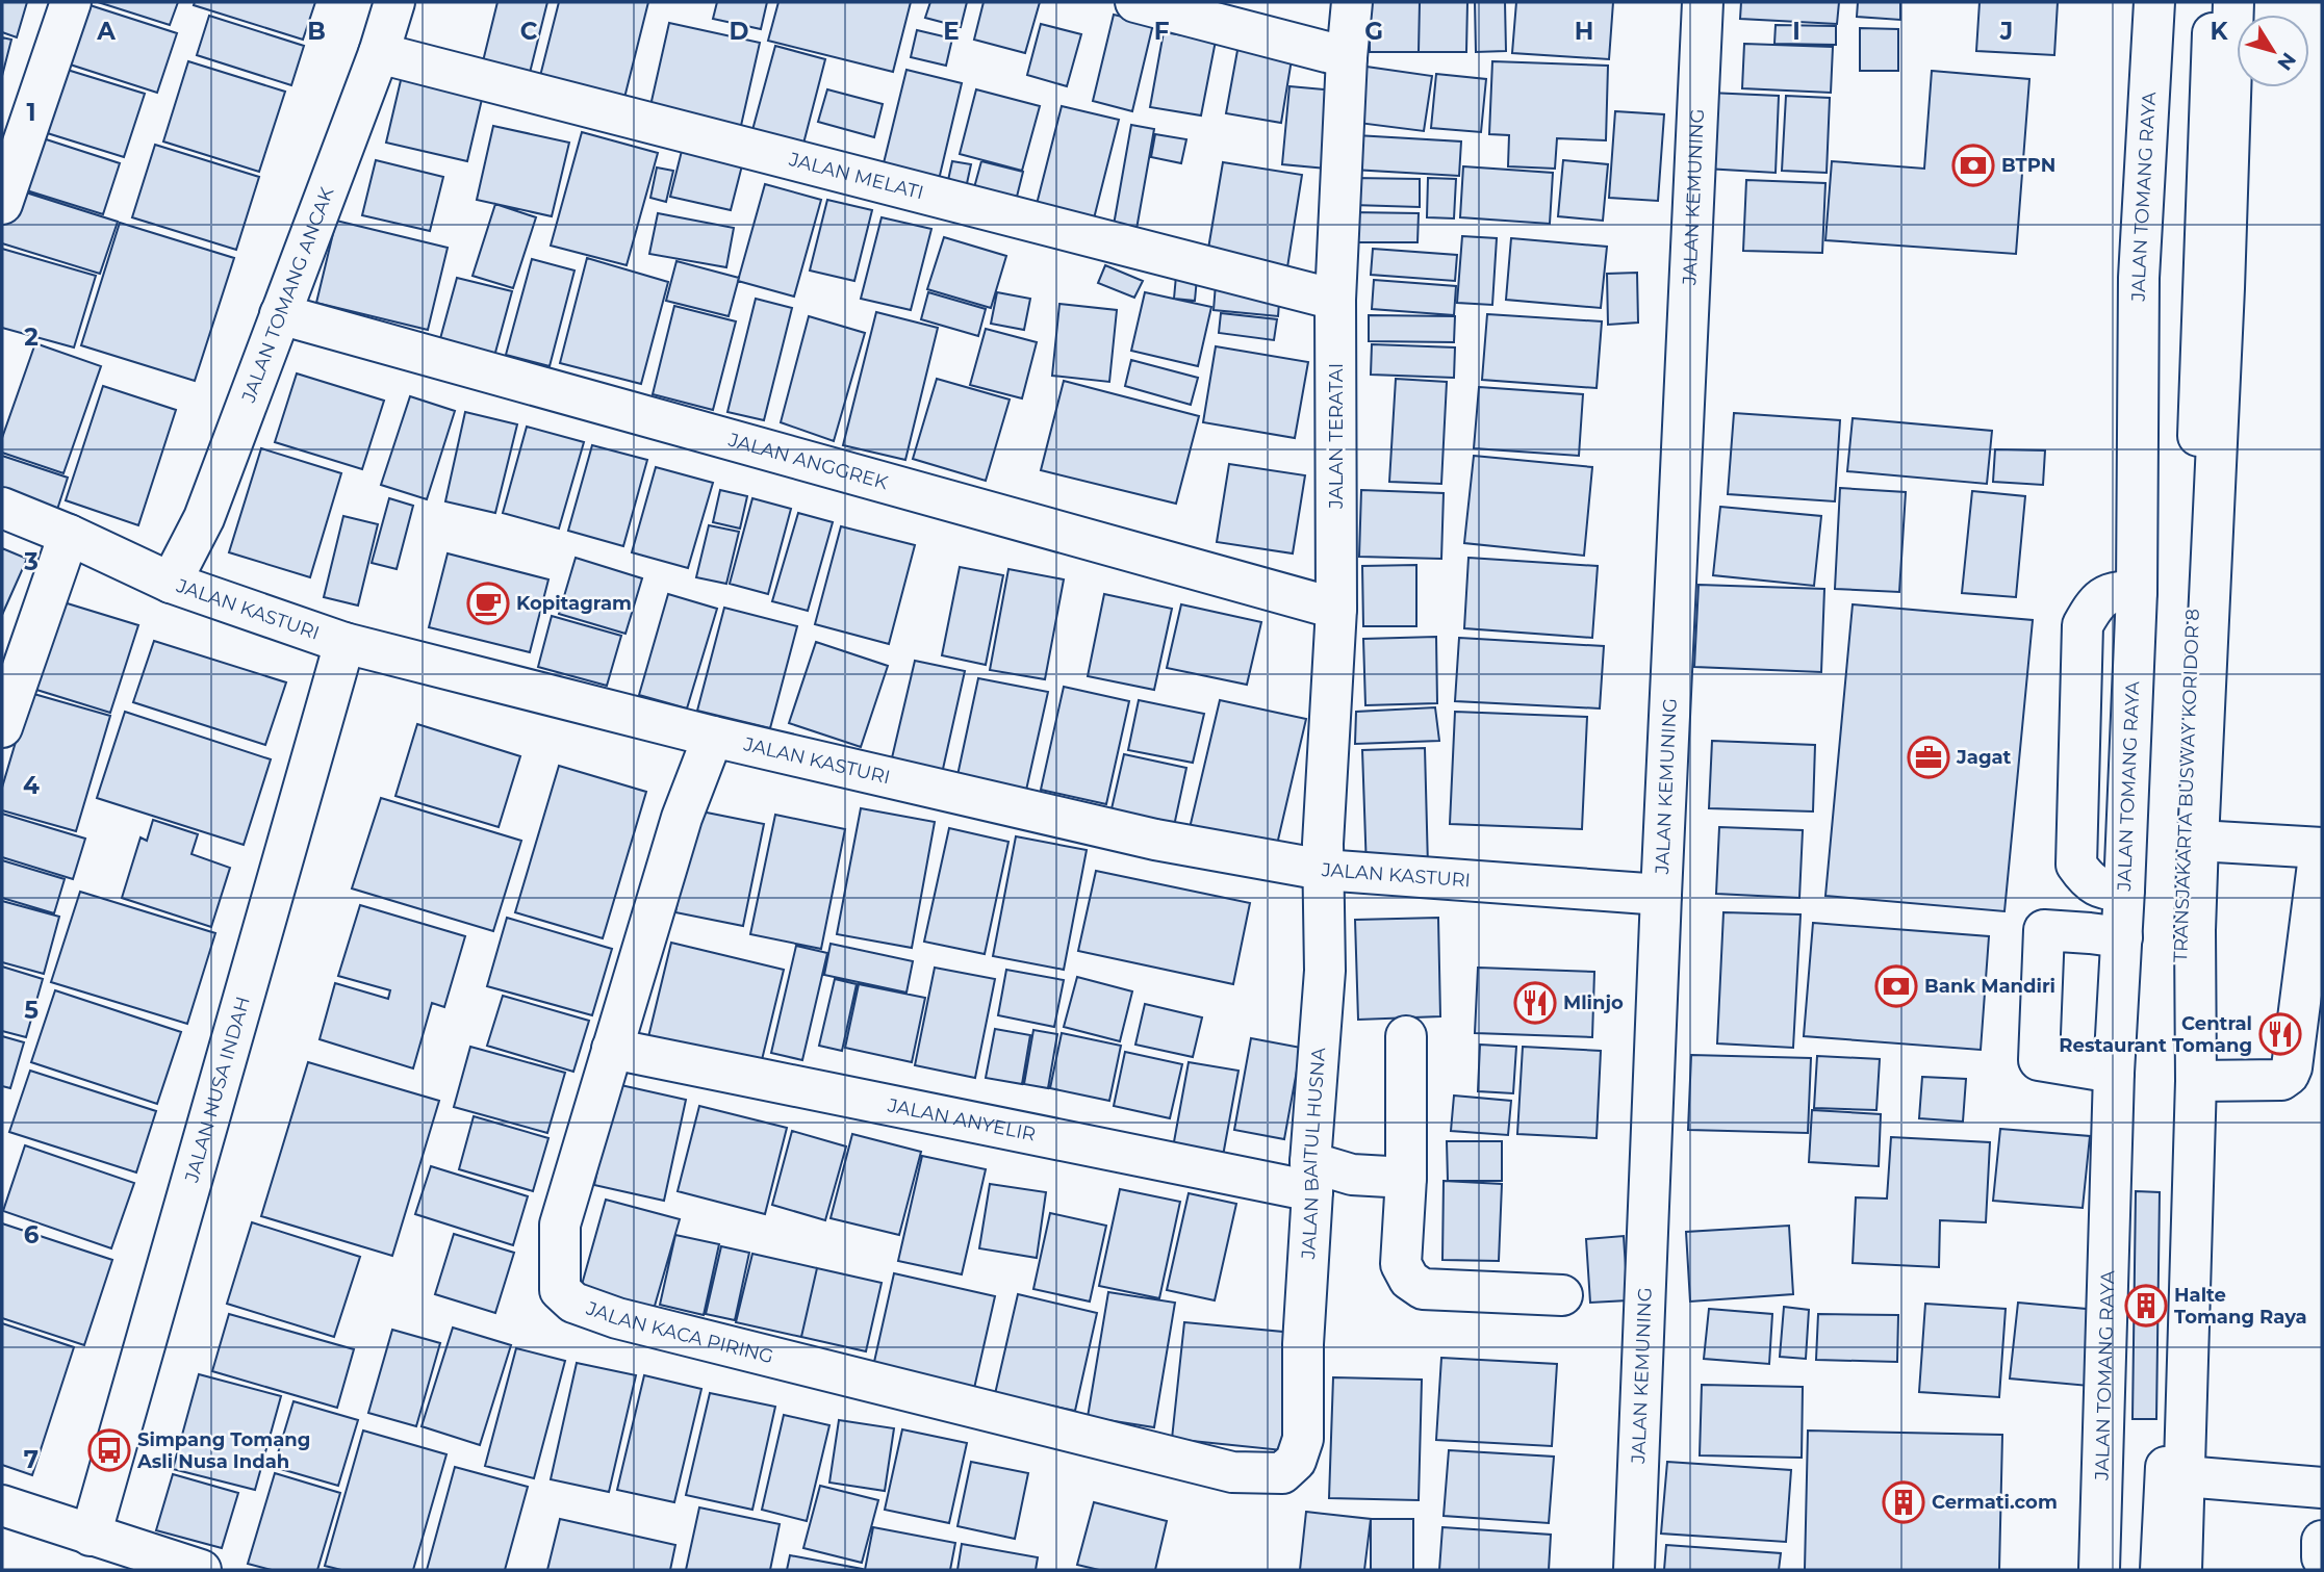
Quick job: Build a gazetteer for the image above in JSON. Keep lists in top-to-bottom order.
{
  "streets": {
    "street": [
      "JALAN MELATI",
      "JALAN KEMUNING",
      "JALAN TOMANG RAYA",
      "JALAN TOMANG ANCAK",
      "JALAN TERATAI",
      "JALAN ANGGREK",
      "JALAN KASTURI",
      "TRANSJAKARTA BUSWAY KORIDOR 8",
      "JALAN NUSA INDAH",
      "JALAN ANYELIR",
      "JALAN BAITUL HUSNA",
      "JALAN KACA PIRING"
    ]
  },
  "crossings": [
    ["JALAN MELATI", "JALAN TOMANG ANCAK"],
    ["JALAN MELATI", "JALAN TERATAI"],
    ["JALAN KEMUNING", "JALAN KASTURI"],
    ["JALAN TOMANG ANCAK", "JALAN ANGGREK"],
    ["JALAN TOMANG ANCAK", "JALAN KASTURI"],
    ["JALAN TERATAI", "JALAN ANGGREK"],
    ["JALAN TERATAI", "JALAN KASTURI"],
    ["JALAN TERATAI", "JALAN BAITUL HUSNA"],
    ["JALAN KASTURI", "JALAN NUSA INDAH"],
    ["JALAN KASTURI", "JALAN BAITUL HUSNA"],
    ["JALAN KASTURI", "JALAN KACA PIRING"],
    ["JALAN ANYELIR", "JALAN BAITUL HUSNA"],
    ["JALAN ANYELIR", "JALAN KACA PIRING"],
    ["JALAN BAITUL HUSNA", "JALAN KACA PIRING"]
  ],
  "places": {
    "bank": ["BTPN", "Bank Mandiri"],
    "cafe": ["Kopitagram"],
    "office": ["Jagat"],
    "restaurant": ["Mlinjo", "Central Restaurant Tomang"],
    "building": ["Halte Tomang Raya", "Cermati.com"],
    "bus stop": ["Simpang Tomang Asli Nusa Indah"]
  },
  "north": "bottom right",
  "grid": {
    "columns": [
      "A",
      "B",
      "C",
      "D",
      "E",
      "F",
      "G",
      "H",
      "I",
      "J",
      "K"
    ],
    "rows": [
      "1",
      "2",
      "3",
      "4",
      "5",
      "6",
      "7"
    ]
  }
}
